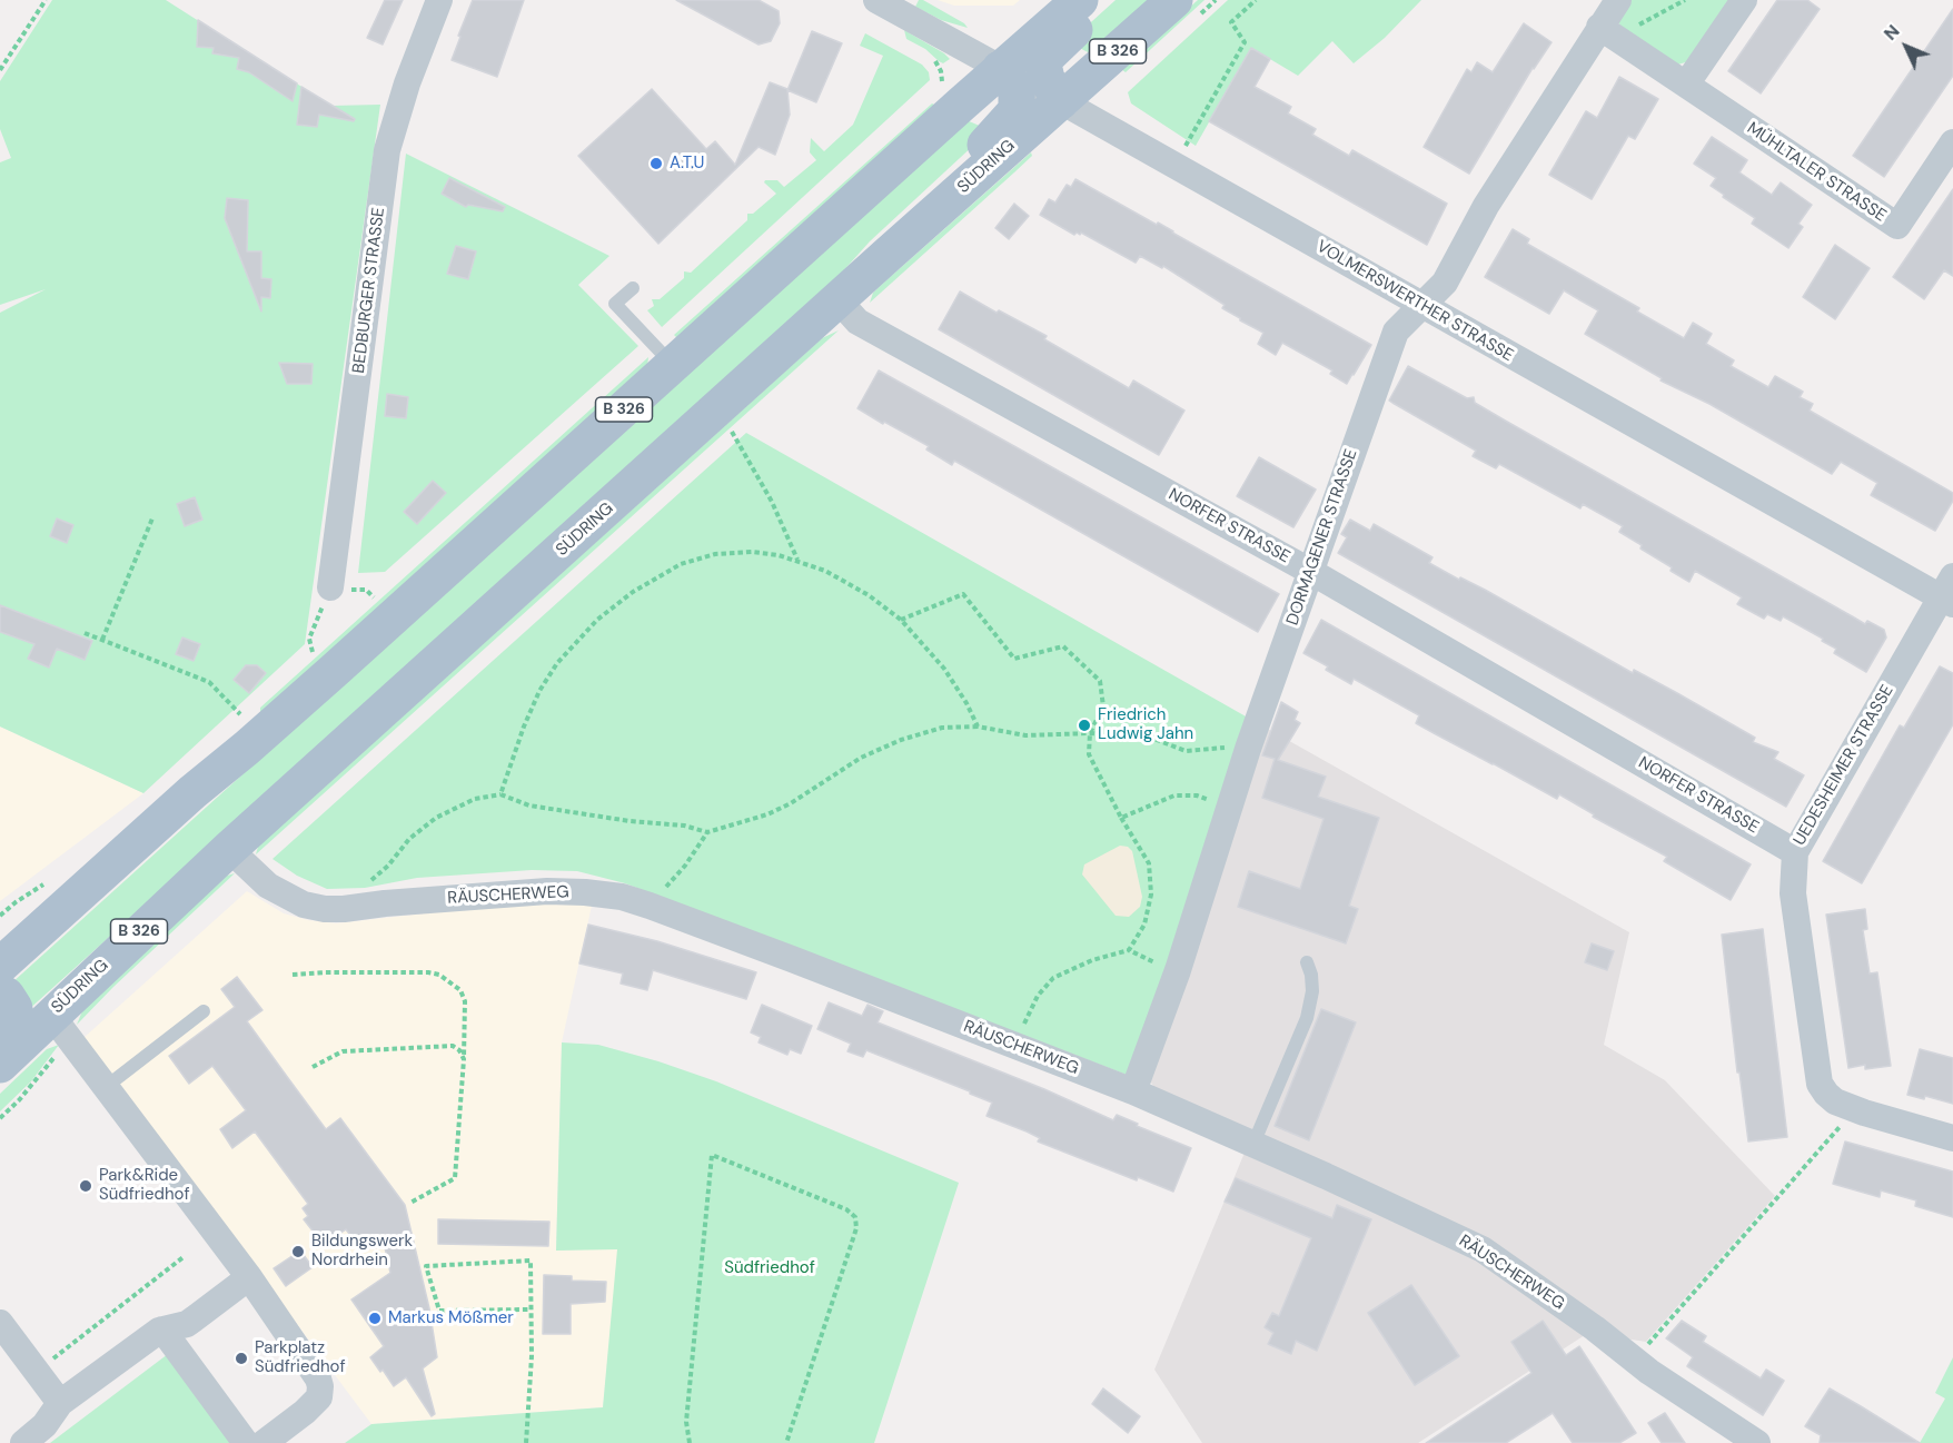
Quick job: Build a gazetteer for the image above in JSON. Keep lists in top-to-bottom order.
{
  "streets": {
    "main road": ["B 326", "SÜDRING"],
    "street": [
      "MÜHLTALER STRASSE",
      "BEDBURGER STRASSE",
      "VOLMERSWERTHER STRASSE",
      "NORFER STRASSE",
      "DORMAGENER STRASSE",
      "UEDESHEIMER STRASSE",
      "RÄUSCHERWEG"
    ]
  },
  "crossings": [
    ["B 326", "SÜDRING"],
    ["B 326", "VOLMERSWERTHER STRASSE"],
    ["SÜDRING", "VOLMERSWERTHER STRASSE"],
    ["SÜDRING", "NORFER STRASSE"],
    ["SÜDRING", "RÄUSCHERWEG"],
    ["VOLMERSWERTHER STRASSE", "DORMAGENER STRASSE"],
    ["VOLMERSWERTHER STRASSE", "UEDESHEIMER STRASSE"],
    ["NORFER STRASSE", "DORMAGENER STRASSE"],
    ["NORFER STRASSE", "UEDESHEIMER STRASSE"],
    ["DORMAGENER STRASSE", "RÄUSCHERWEG"]
  ],
  "parks": ["Südfriedhof"],
  "places": [
    "A.T.U",
    "Friedrich Ludwig Jahn",
    "Park&Ride Südfriedhof",
    "Bildungswerk Nordrhein",
    "Markus Mößmer",
    "Parkplatz Südfriedhof"
  ],
  "north": "top left"
}
